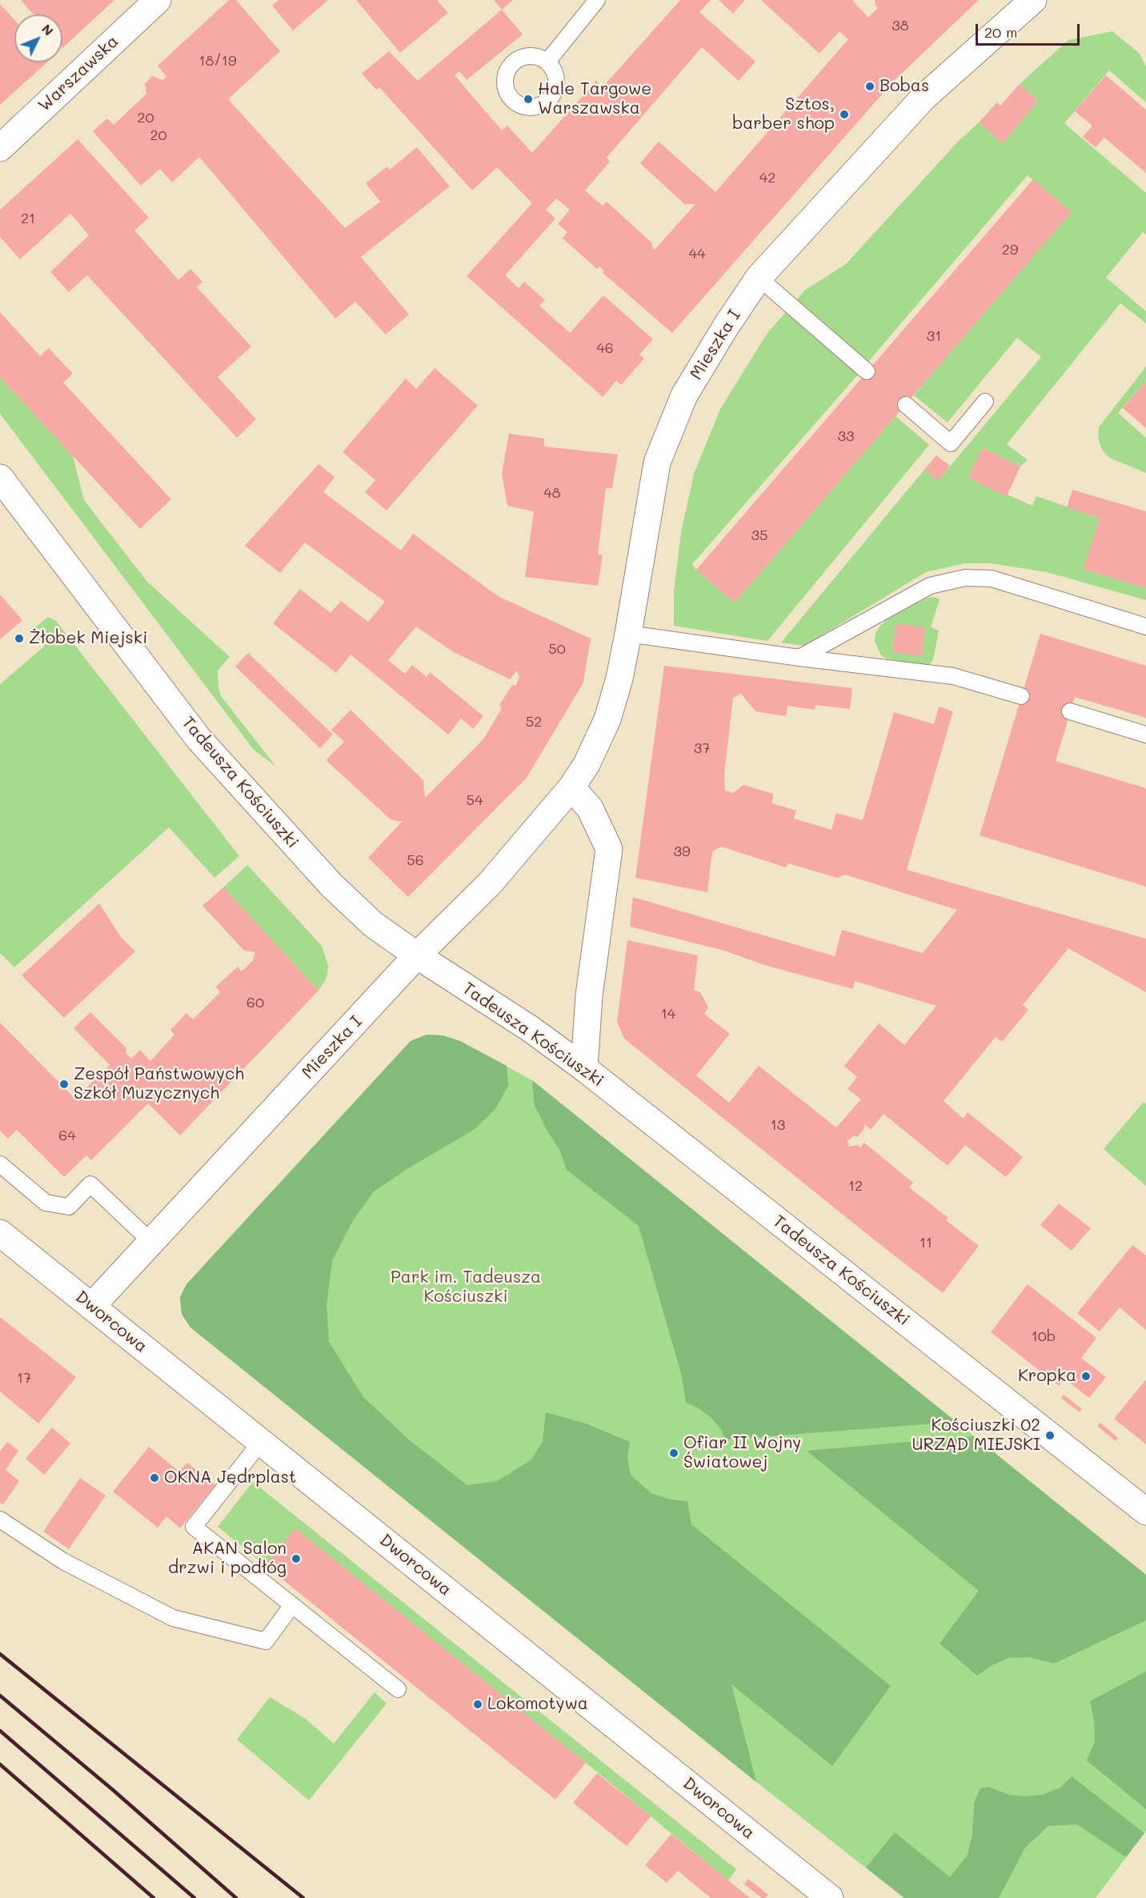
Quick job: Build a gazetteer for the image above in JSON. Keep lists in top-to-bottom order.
{
  "streets": {
    "street": [
      "Warszawska",
      "Mieszka I",
      "Tadeusza Kościuszki",
      "Dworcowa"
    ]
  },
  "crossings": [
    ["Mieszka I", "Tadeusza Kościuszki"],
    ["Mieszka I", "Dworcowa"]
  ],
  "parks": ["Park im. Tadeusza Kościuszki"],
  "places": [
    "Bobas",
    "Hale Targowe Warszawska",
    "Sztos, barber shop",
    "Żłobek Miejski",
    "Zespół Państwowych Szkół Muzycznych",
    "Kropka",
    "Kościuszki 02 URZĄD MIEJSKI",
    "Ofiar II Wojny Światowej",
    "OKNA Jędrplast",
    "AKAN Salon drzwi i podłóg",
    "Lokomotywa"
  ],
  "house_numbers": [
    "38",
    "18/19",
    "20",
    "20",
    "42",
    "21",
    "29",
    "44",
    "31",
    "46",
    "33",
    "48",
    "35",
    "50",
    "52",
    "37",
    "54",
    "39",
    "56",
    "60",
    "14",
    "13",
    "64",
    "12",
    "11",
    "10b",
    "17"
  ],
  "scale_bar": "20 m",
  "north": "top right"
}
